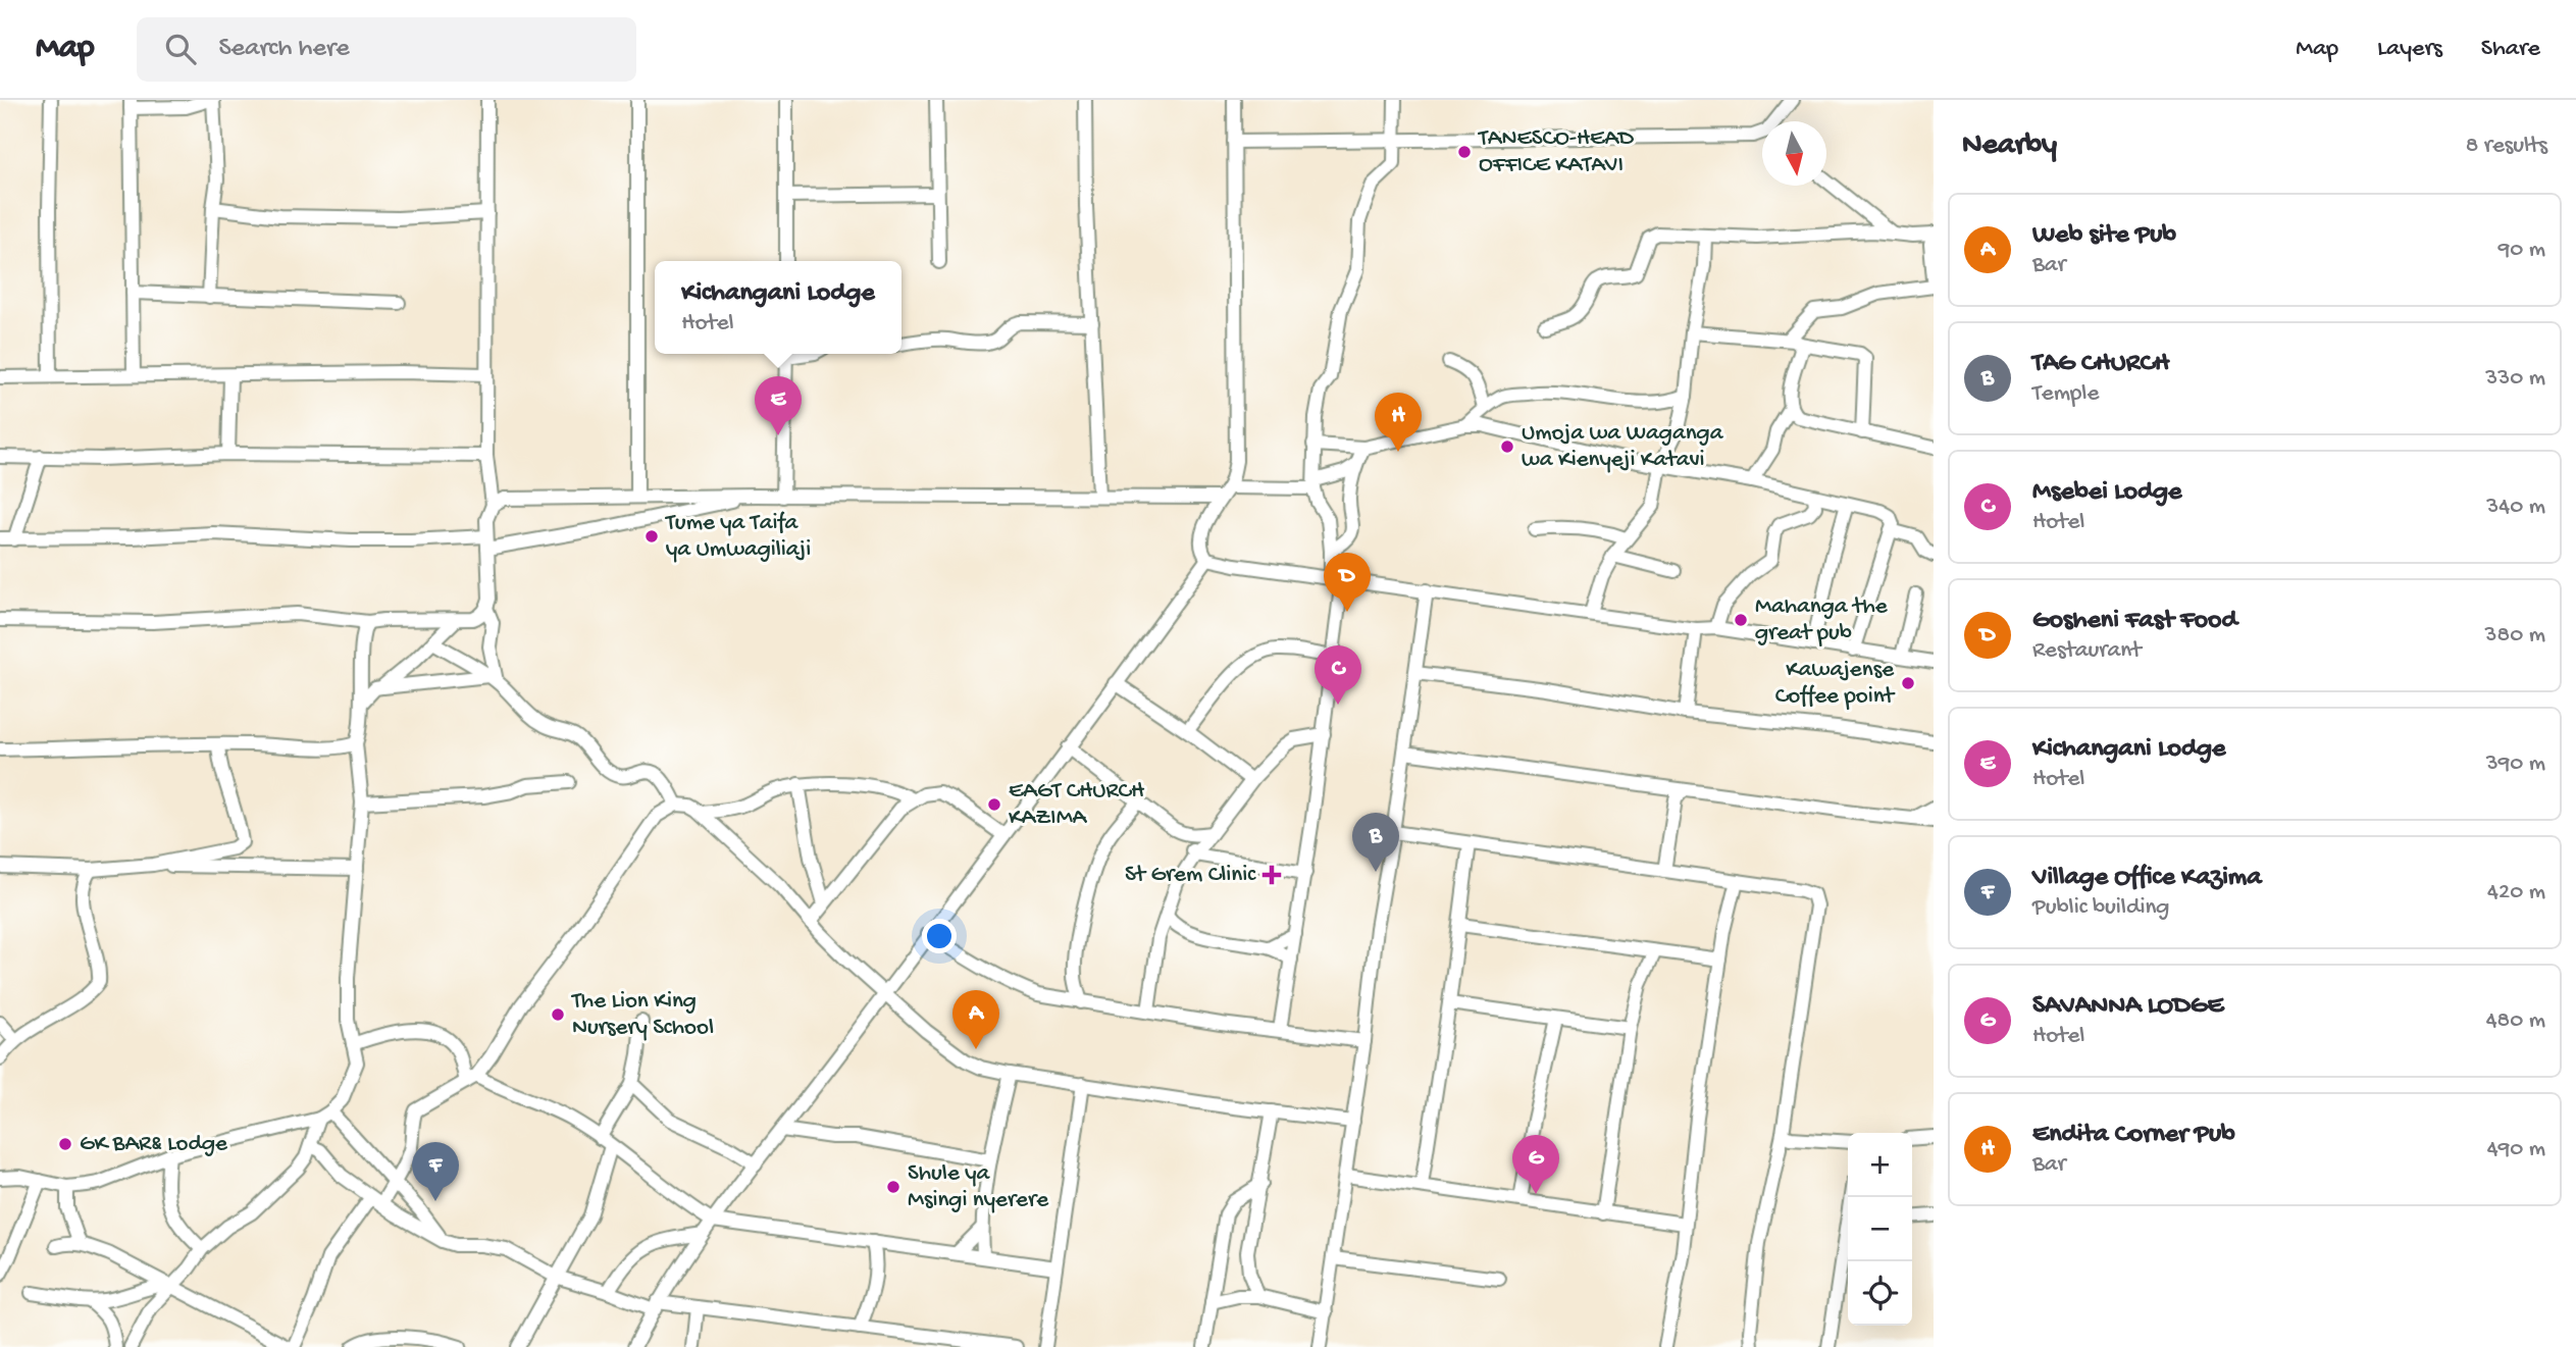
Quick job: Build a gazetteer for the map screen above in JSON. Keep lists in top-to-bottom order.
{
  "places": {
    "other": [
      "TANESCO-HEAD OFFICE KATAVI",
      "Umoja wa Waganga wa Kienyeji Katavi",
      "Tume ya Taifa ya Umwagiliaji",
      "Mahanga the great pub",
      "Kawajense Coffee point",
      "EAGT CHURCH KAZIMA",
      "The Lion King Nursery School",
      "GK BAR& Lodge",
      "Shule ya Msingi nyerere"
    ],
    "health": ["St Grem Clinic"]
  },
  "north": "bottom",
  "page": {
    "header": "Map",
    "search": "Search here",
    "nav": ["Map", "Layers", "Share"],
    "heading": ["Nearby", "8 results"],
    "list": [
      {
        "mark": "A",
        "name": "Web site Pub",
        "note": "Bar",
        "value": "90 m"
      },
      {
        "mark": "B",
        "name": "TAG CHURCH",
        "note": "Temple",
        "value": "330 m"
      },
      {
        "mark": "C",
        "name": "Msebei Lodge",
        "note": "Hotel",
        "value": "340 m"
      },
      {
        "mark": "D",
        "name": "Gosheni Fast Food",
        "note": "Restaurant",
        "value": "380 m"
      },
      {
        "mark": "E",
        "name": "Kichangani Lodge",
        "note": "Hotel",
        "value": "390 m"
      },
      {
        "mark": "F",
        "name": "Village Office Kazima",
        "note": "Public building",
        "value": "420 m"
      },
      {
        "mark": "G",
        "name": "SAVANNA LODGE",
        "note": "Hotel",
        "value": "480 m"
      },
      {
        "mark": "H",
        "name": "Endita Corner Pub",
        "note": "Bar",
        "value": "490 m"
      }
    ],
    "popup": ["Kichangani Lodge", "Hotel"],
    "pins": [
      "E",
      "H",
      "D",
      "C",
      "B",
      "A",
      "G",
      "F"
    ],
    "map_buttons": ["+", "−"]
  }
}
